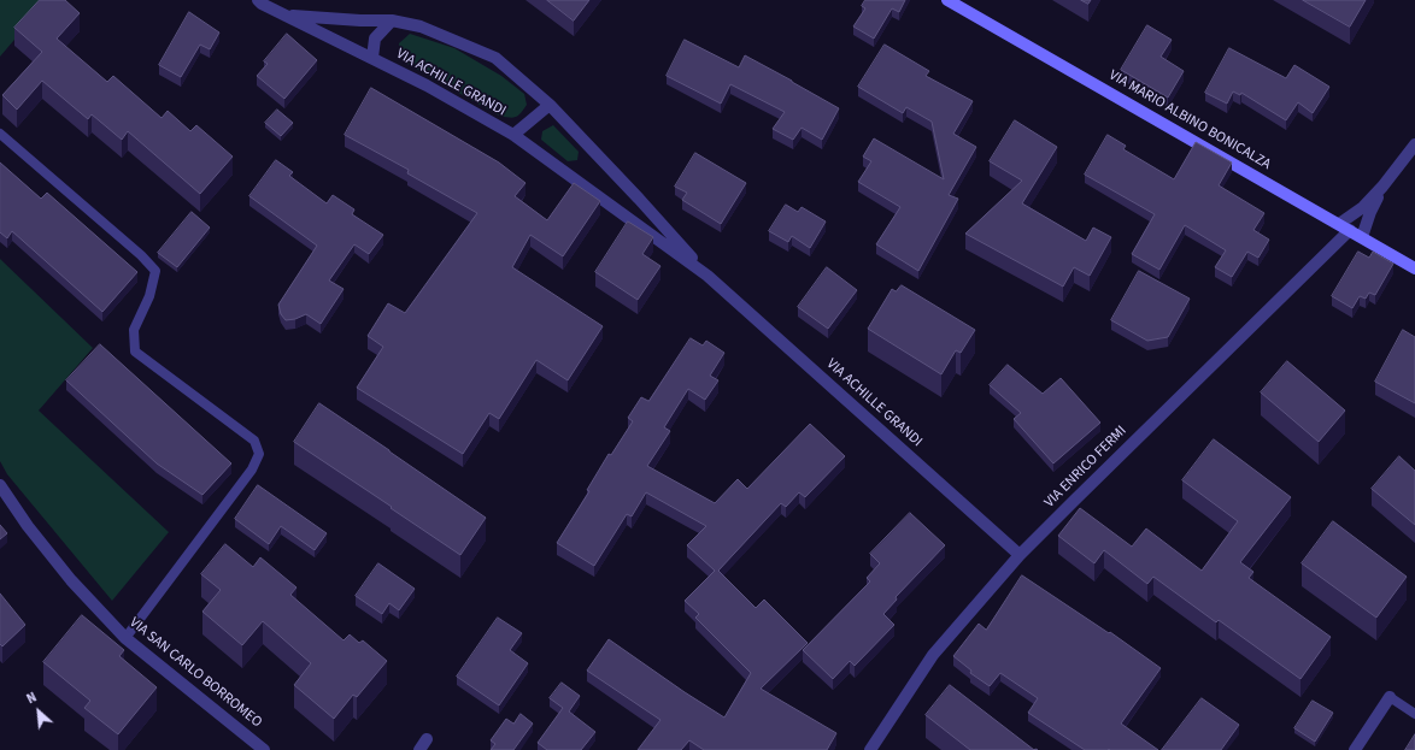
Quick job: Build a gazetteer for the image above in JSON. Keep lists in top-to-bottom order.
{
  "streets": {
    "main road": ["VIA MARIO ALBINO BONICALZA"],
    "street": ["VIA ACHILLE GRANDI", "VIA ENRICO FERMI", "VIA SAN CARLO BORROMEO"]
  },
  "crossings": [
    ["VIA ACHILLE GRANDI", "VIA ENRICO FERMI"],
    ["VIA MARIO ALBINO BONICALZA", "VIA ENRICO FERMI"]
  ],
  "north": "top left"
}
